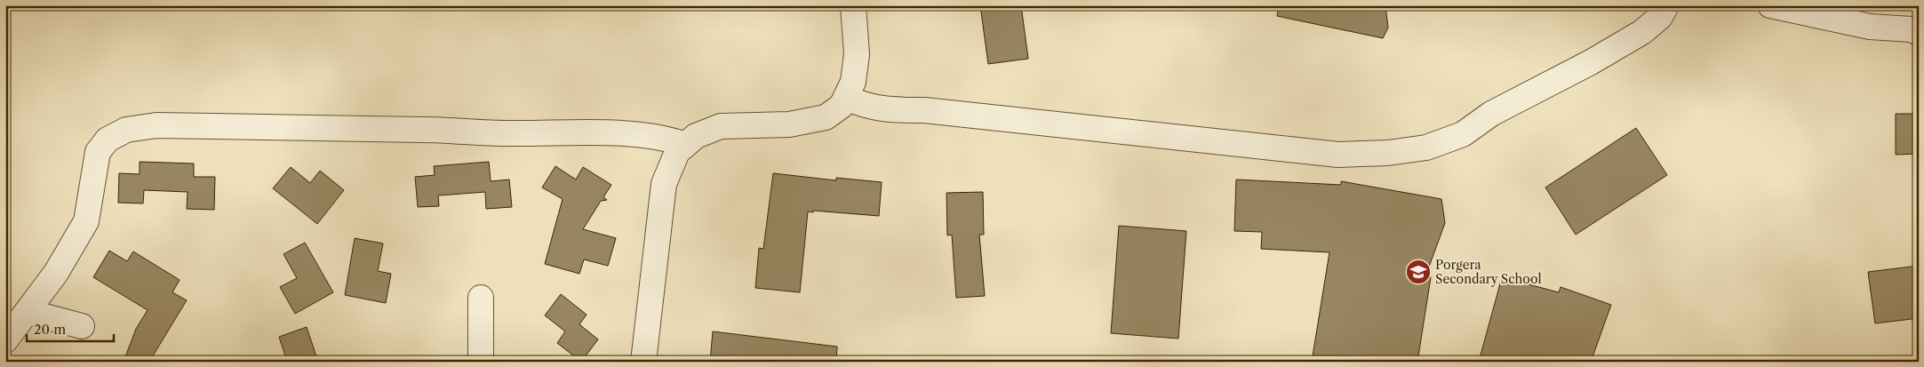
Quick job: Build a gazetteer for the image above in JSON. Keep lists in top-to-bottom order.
{
  "places": {
    "school or university": ["Porgera Secondary School"]
  },
  "scale_bar": "20 m"
}
